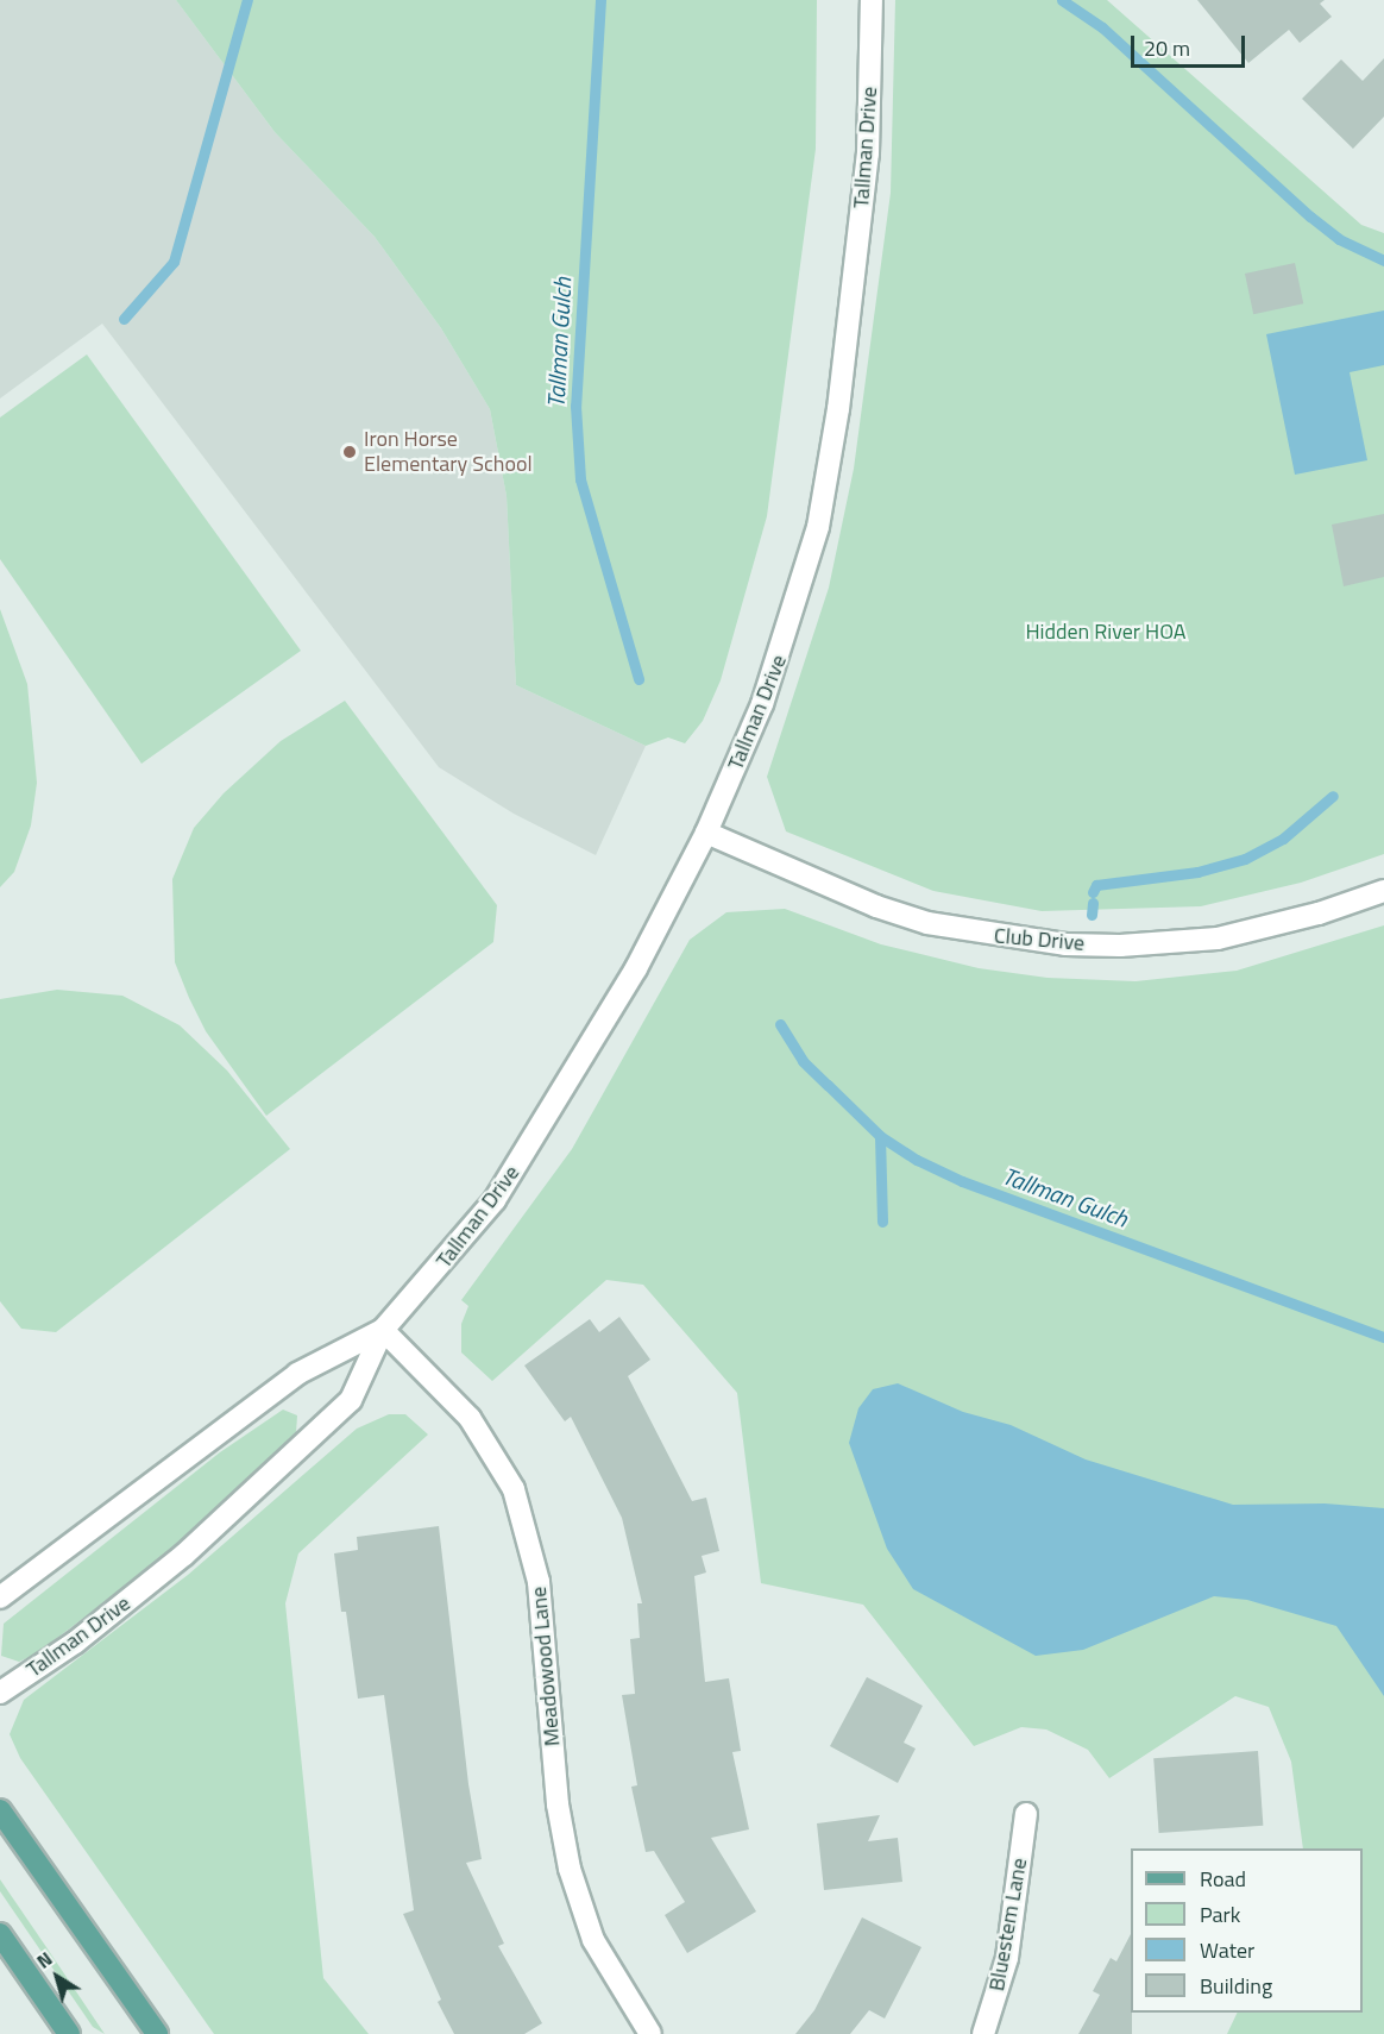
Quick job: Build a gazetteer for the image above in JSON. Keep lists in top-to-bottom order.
{
  "streets": {
    "street": [
      "Tallman Drive",
      "Club Drive",
      "Meadowood Lane",
      "Bluestem Lane"
    ]
  },
  "crossings": [
    ["Tallman Drive", "Club Drive"],
    ["Tallman Drive", "Meadowood Lane"]
  ],
  "water": ["Tallman Gulch"],
  "parks": ["Hidden River HOA"],
  "places": ["Iron Horse Elementary School"],
  "legend": [
    "Road",
    "Park",
    "Water",
    "Building"
  ],
  "scale_bar": "20 m",
  "north": "top left"
}
